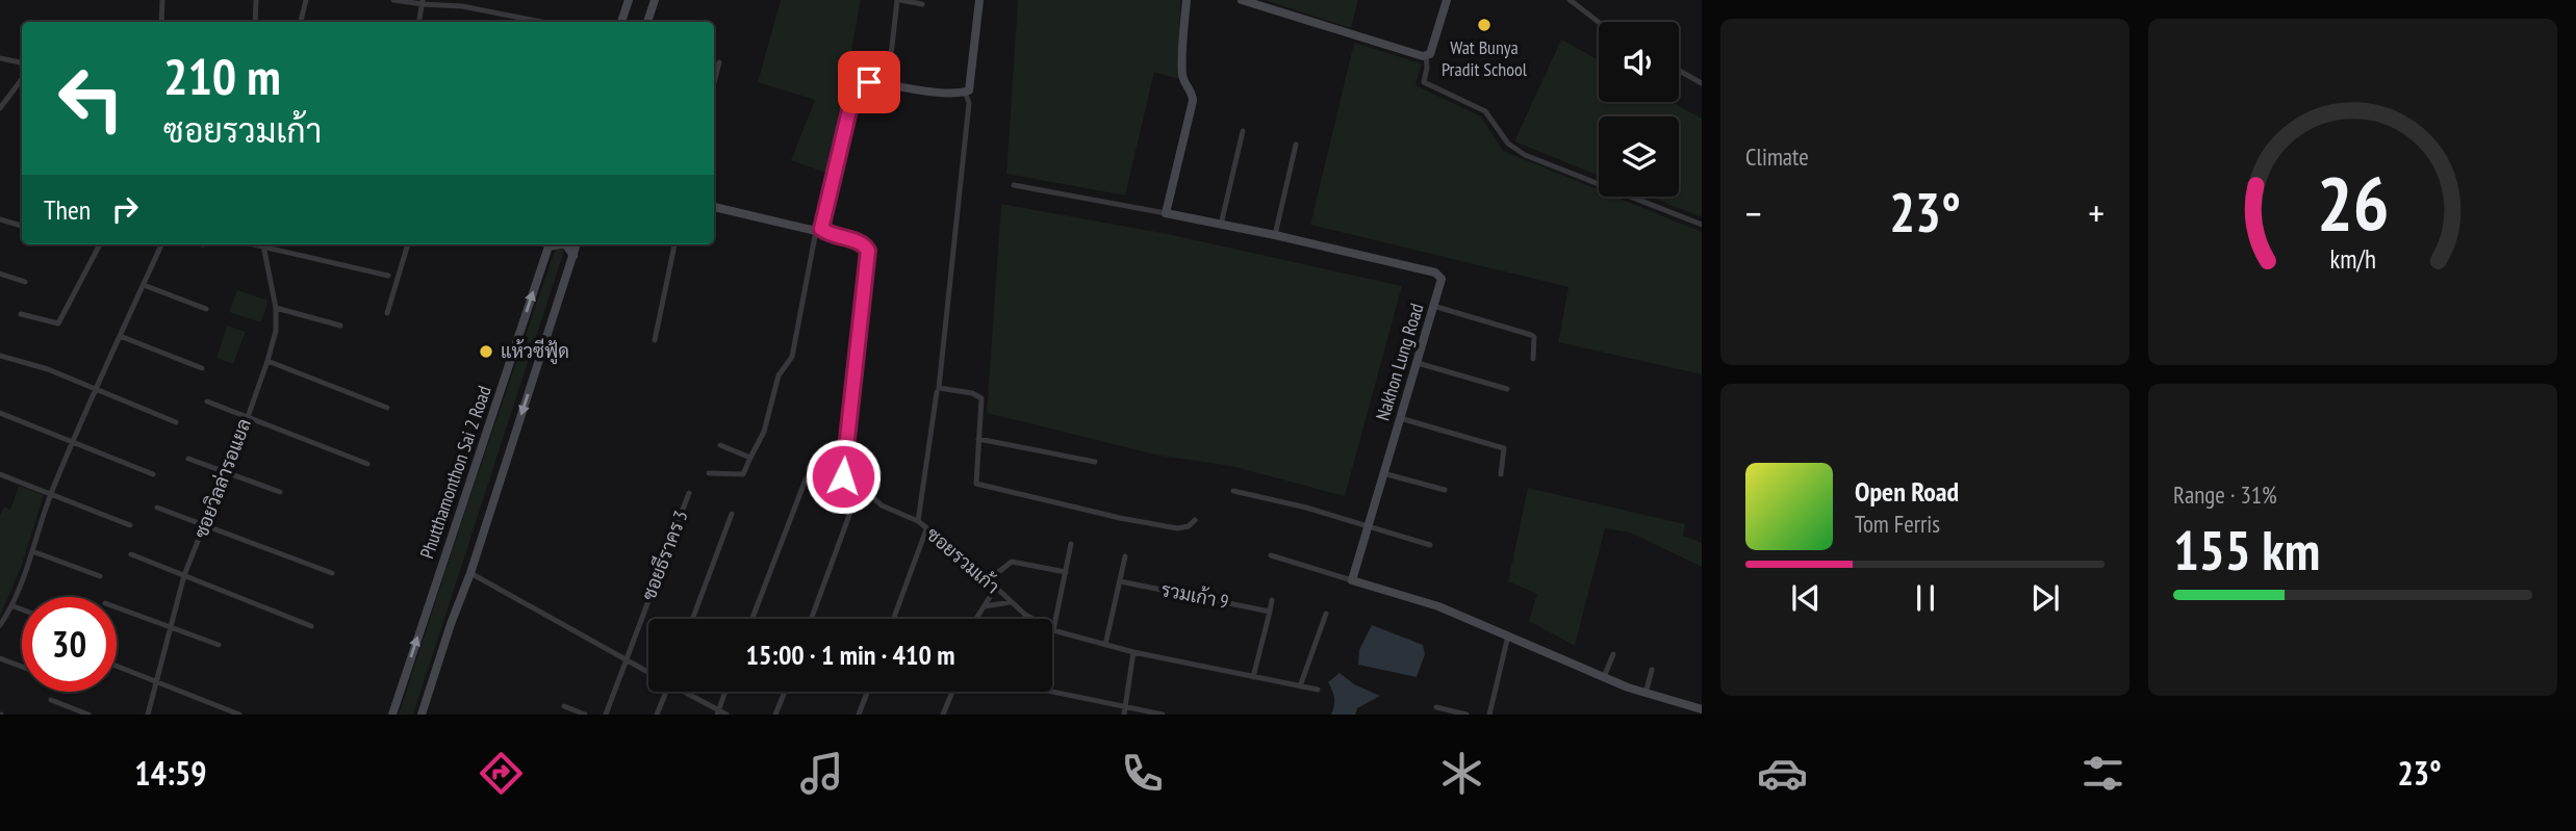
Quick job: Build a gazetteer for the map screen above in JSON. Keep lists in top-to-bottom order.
{
  "streets": {
    "street": [
      "Nakhon Lung Road",
      "Phutthamonthon Sai 2 Road",
      "ซอยวิลล่ารอแยล",
      "ซอยธีราคร 3",
      "ซอยรวมเก้า",
      "รวมเก้า 9"
    ]
  },
  "places": ["Wat Bunya Pradit School", "แห้วซีฟู้ด"],
  "page": {
    "tile": [
      "Climate",
      ["Range · 31%", "155 km"]
    ],
    "turn": ["210 m", "ซอยรวมเก้า"],
    "then": "Then",
    "heat": ["−", "23°", "+"],
    "song": ["Open Road", "Tom Ferris"],
    "limit": "30",
    "trip": "15:00 · 1 min · 410 m",
    "tabs": ["14:59", "23°"],
    "gauge": ["26", "km/h"]
  }
}
